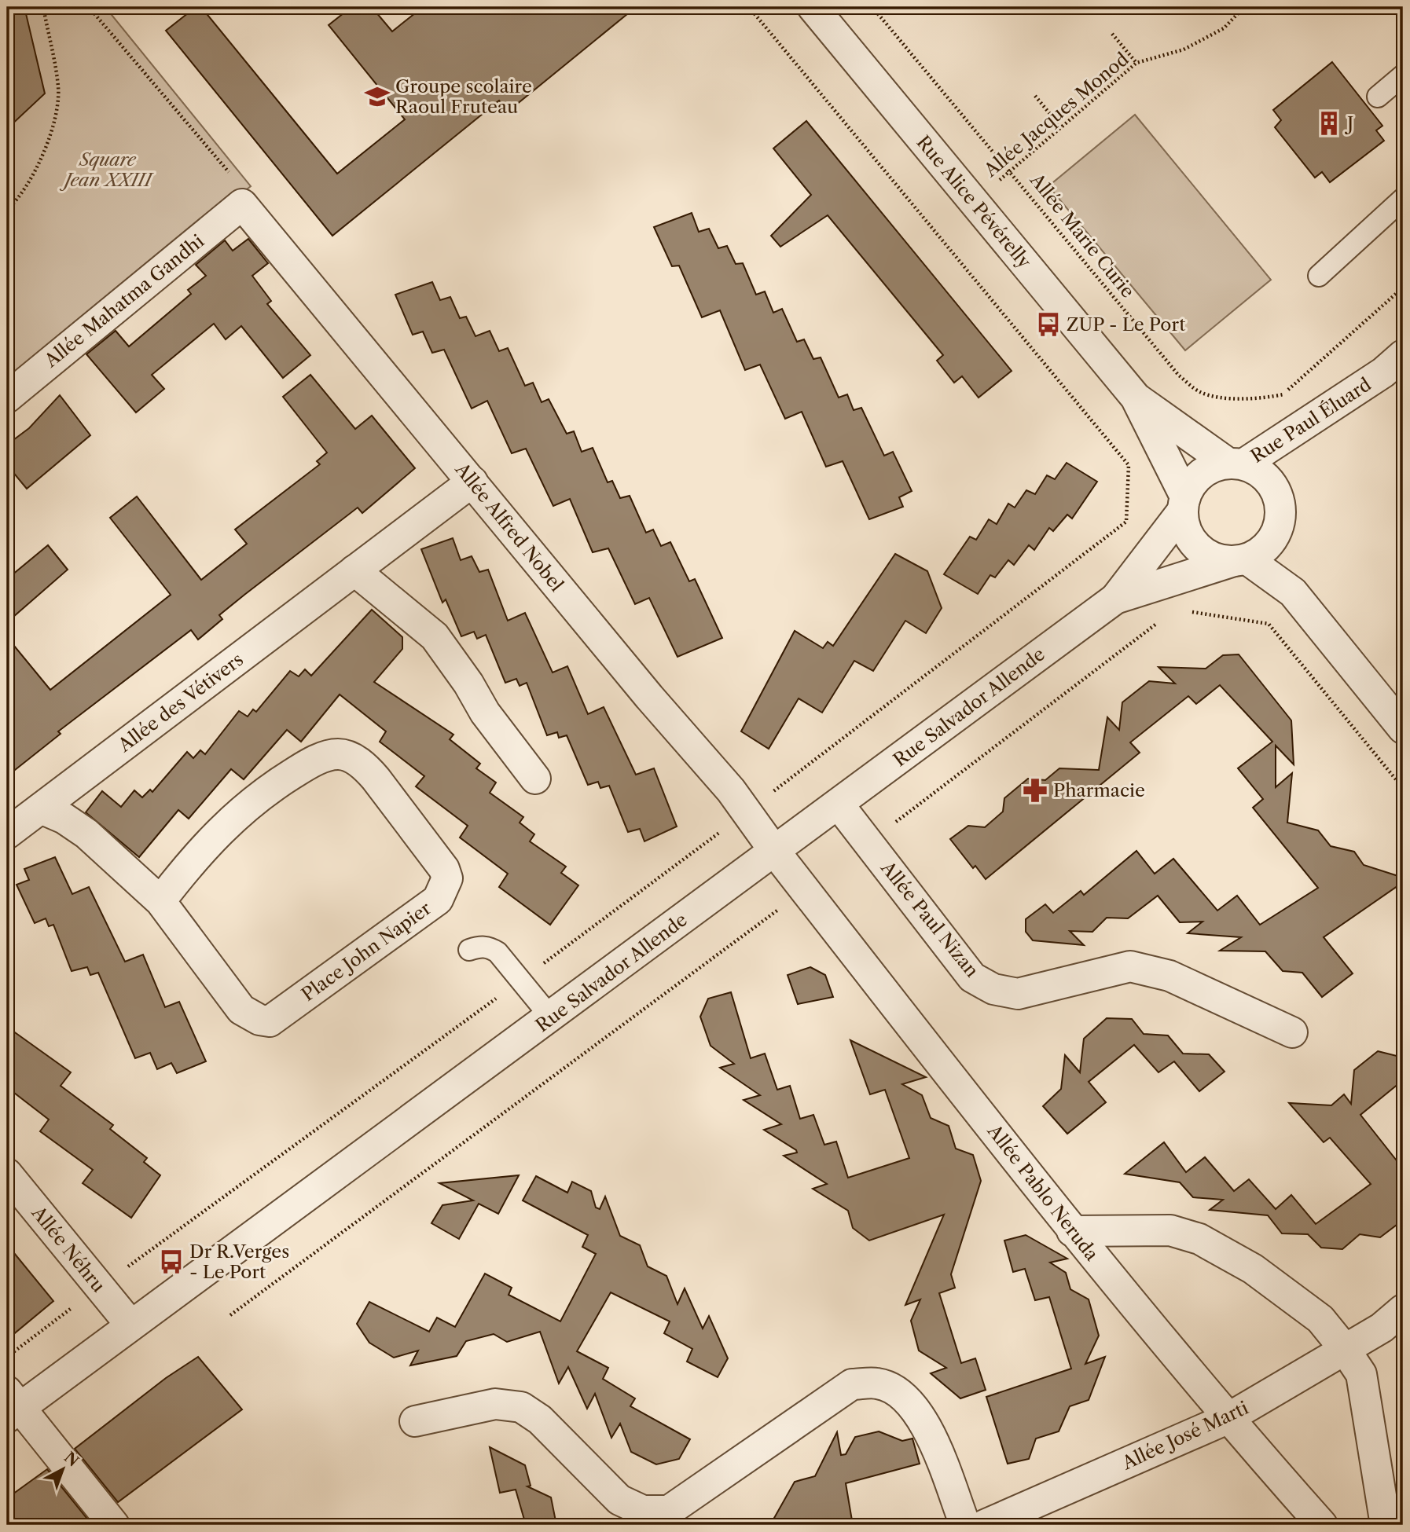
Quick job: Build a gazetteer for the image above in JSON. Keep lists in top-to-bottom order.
{
  "streets": {
    "street": [
      "Rue Alice Pévérelly",
      "Allée Mahatma Gandhi",
      "Rue Paul Éluard",
      "Allée Alfred Nobel",
      "Allée des Vétivers",
      "Rue Salvador Allende",
      "Allée Paul Nizan",
      "Place John Napier",
      "Allée Pablo Neruda",
      "Allée Néhru",
      "Allée José Marti"
    ],
    "path": ["Allée Jacques Monod", "Allée Marie Curie"]
  },
  "crossings": [
    ["Allée Jacques Monod", "Rue Alice Pévérelly"],
    ["Allée Jacques Monod", "Allée Marie Curie"],
    ["Rue Alice Pévérelly", "Rue Paul Éluard"],
    ["Rue Alice Pévérelly", "Rue Salvador Allende"],
    ["Allée Mahatma Gandhi", "Allée Alfred Nobel"],
    ["Rue Paul Éluard", "Rue Salvador Allende"],
    ["Allée Alfred Nobel", "Allée des Vétivers"],
    ["Allée Alfred Nobel", "Rue Salvador Allende"],
    ["Allée Alfred Nobel", "Allée Pablo Neruda"],
    ["Rue Salvador Allende", "Allée Paul Nizan"],
    ["Rue Salvador Allende", "Allée Pablo Neruda"],
    ["Rue Salvador Allende", "Allée Néhru"],
    ["Allée Pablo Neruda", "Allée José Marti"]
  ],
  "parks": ["Square Jean XXIII"],
  "places": {
    "school or university": ["Groupe scolaire Raoul Fruteau"],
    "building": ["J"],
    "bus stop": ["ZUP - Le Port", "Dr R.Verges - Le Port"],
    "pharmacy": ["Pharmacie"]
  },
  "north": "top right"
}
